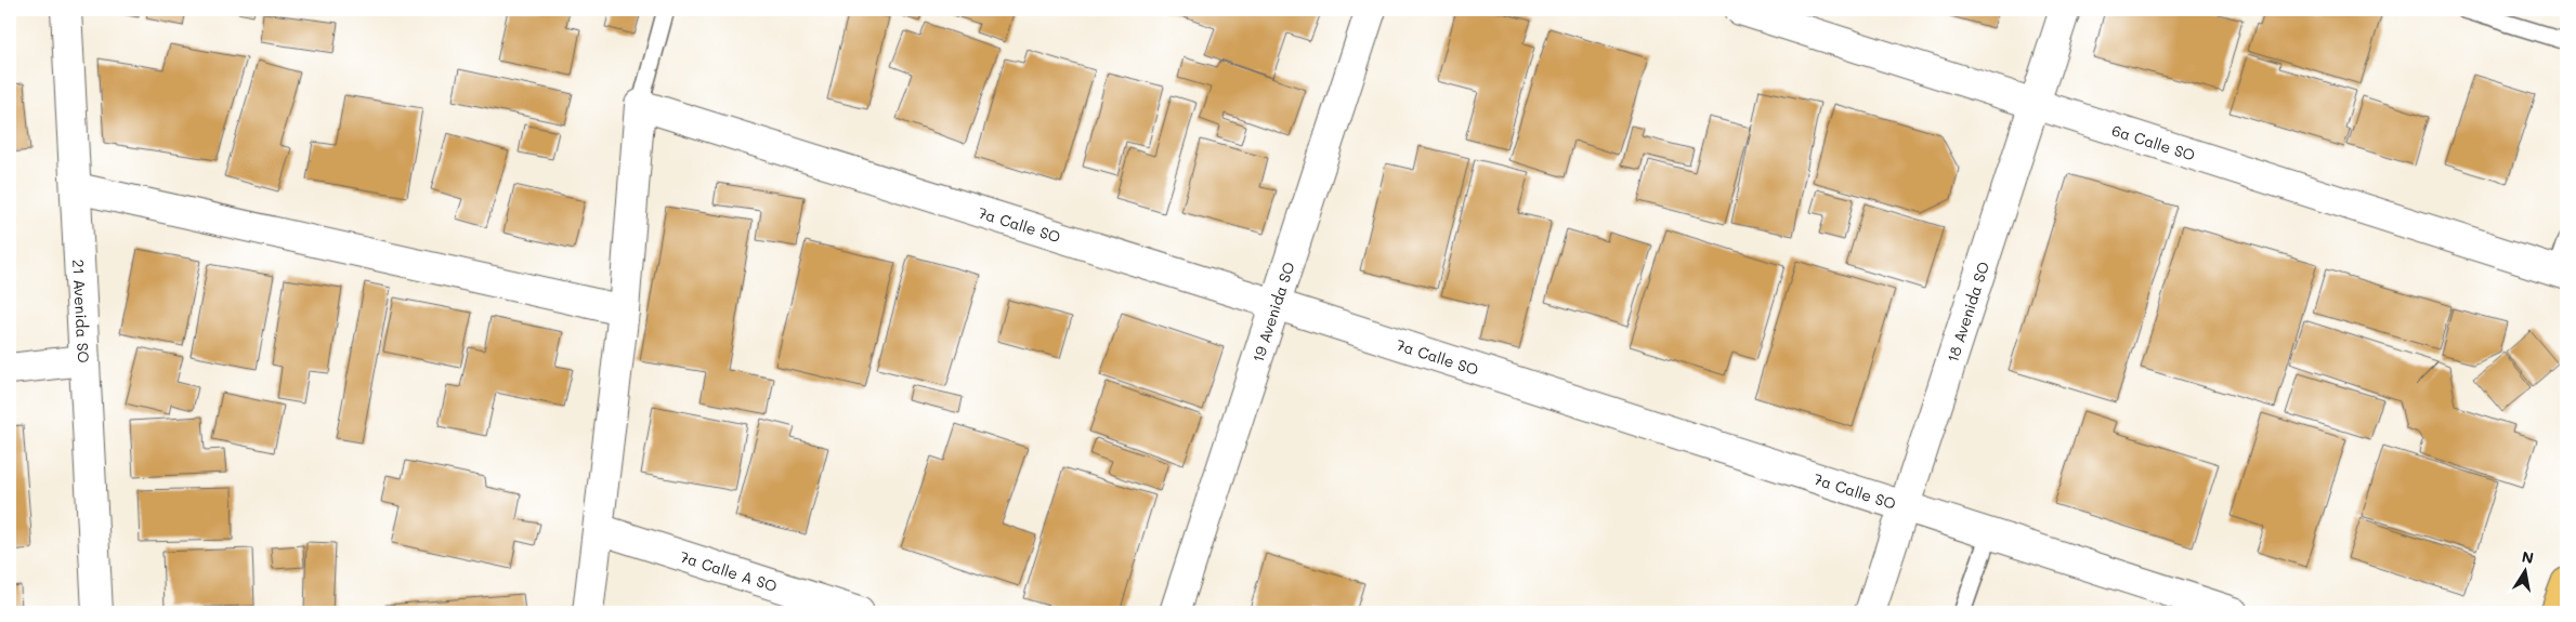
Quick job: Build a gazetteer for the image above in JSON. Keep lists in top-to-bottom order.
{
  "streets": {
    "street": [
      "6a Calle SO",
      "7a Calle SO",
      "21 Avenida SO",
      "19 Avenida SO",
      "18 Avenida SO",
      "7a Calle A SO"
    ]
  },
  "crossings": [
    ["6a Calle SO", "18 Avenida SO"],
    ["7a Calle SO", "19 Avenida SO"],
    ["7a Calle SO", "18 Avenida SO"]
  ],
  "north": "top"
}
